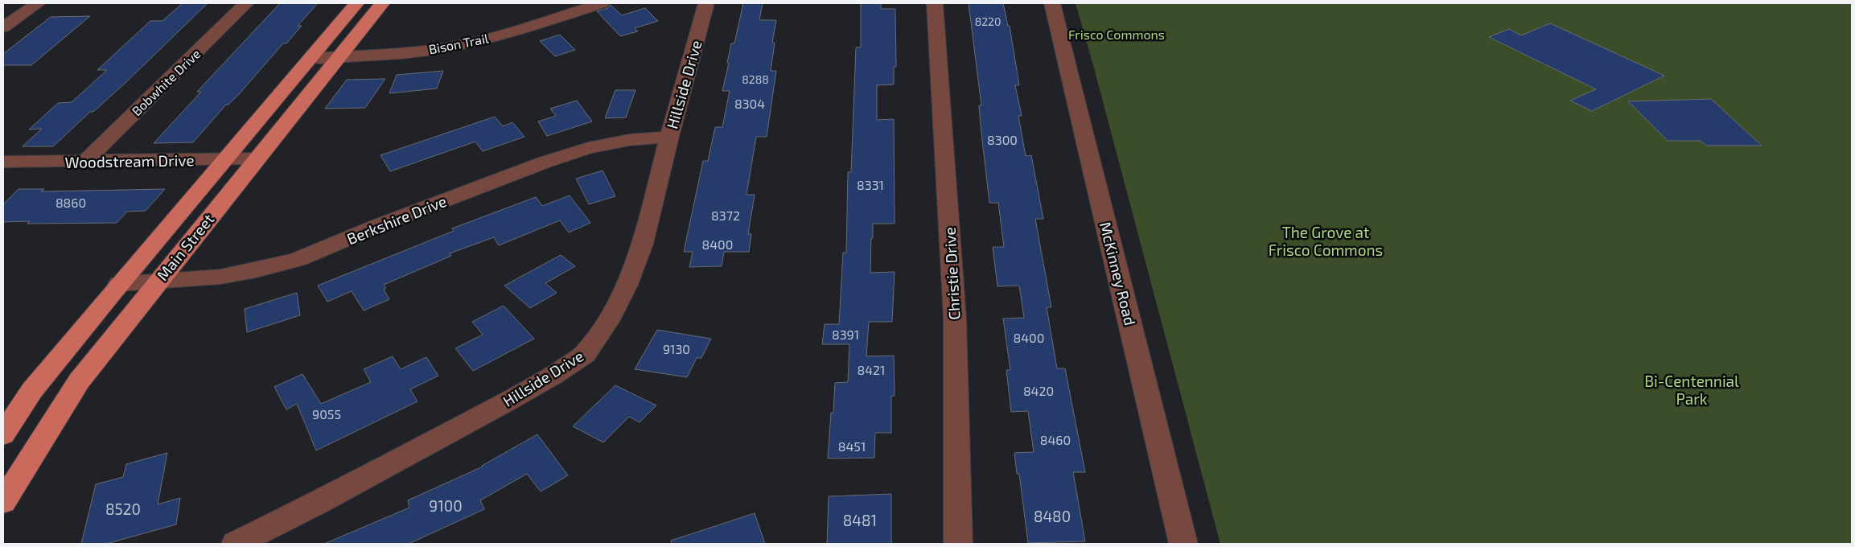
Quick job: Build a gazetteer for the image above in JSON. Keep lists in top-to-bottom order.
{
  "streets": {
    "main road": ["Main Street"],
    "street": [
      "Bison Trail",
      "Bobwhite Drive",
      "Hillside Drive",
      "Woodstream Drive",
      "Berkshire Drive",
      "Christie Drive",
      "McKinney Road"
    ]
  },
  "crossings": [
    ["Bison Trail", "Main Street"],
    ["Bobwhite Drive", "Woodstream Drive"],
    ["Hillside Drive", "Berkshire Drive"],
    ["Woodstream Drive", "Main Street"],
    ["Berkshire Drive", "Main Street"]
  ],
  "parks": ["Frisco Commons", "The Grove at Frisco Commons", "Bi-Centennial Park"],
  "house_numbers": [
    "8220",
    "8288",
    "8304",
    "8300",
    "8331",
    "8860",
    "8372",
    "8400",
    "8391",
    "8400",
    "9130",
    "8421",
    "8420",
    "9055",
    "8460",
    "8451",
    "9100",
    "8520",
    "8480",
    "8481"
  ]
}
